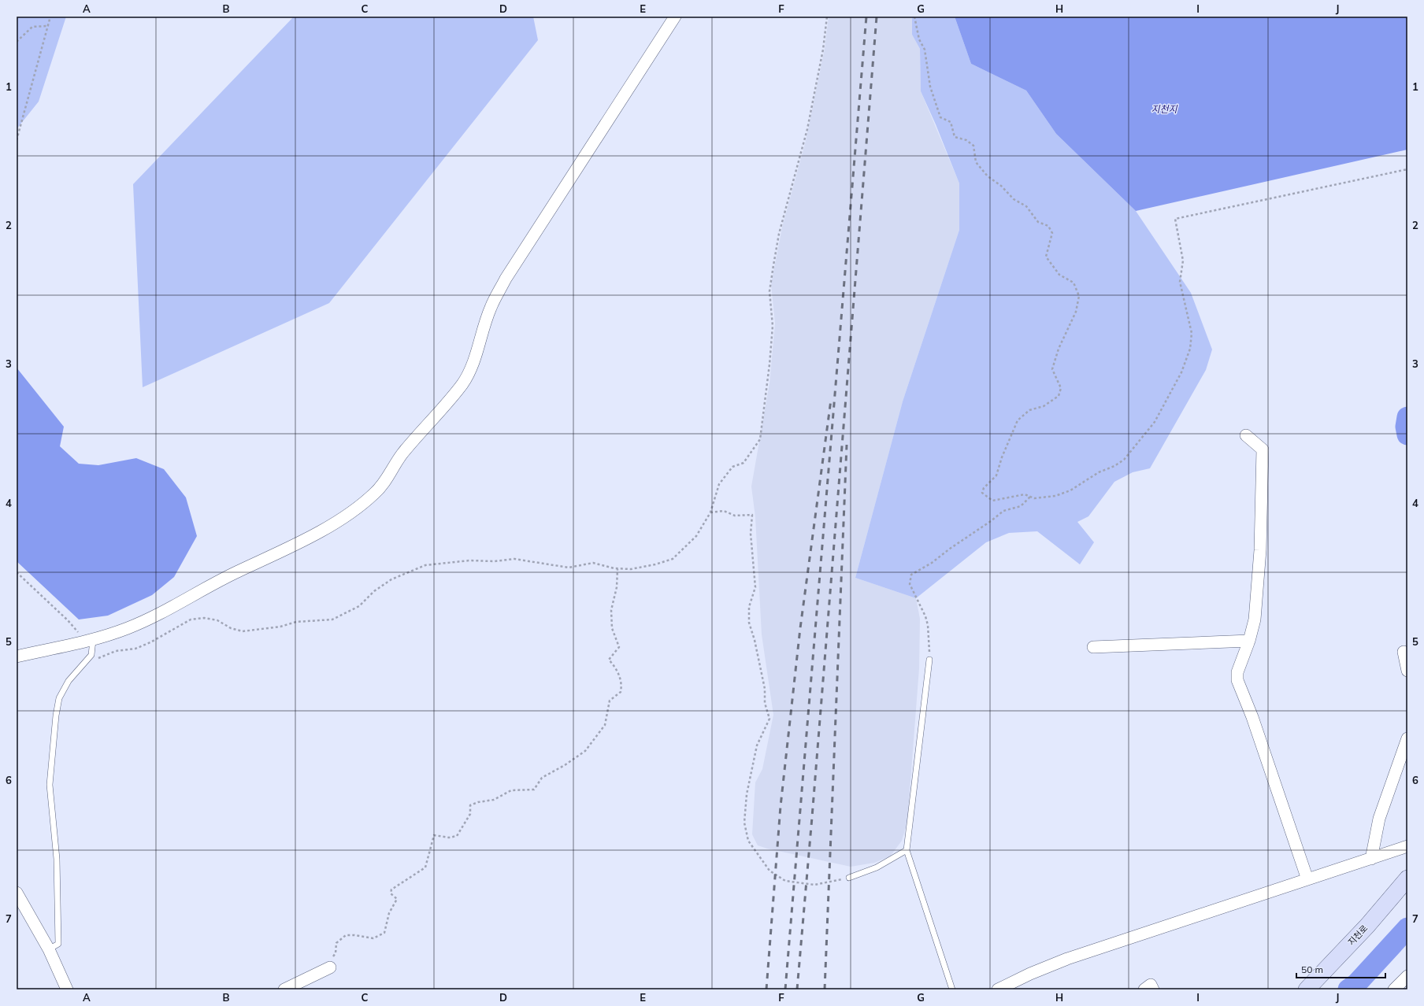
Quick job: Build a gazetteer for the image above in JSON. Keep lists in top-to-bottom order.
{
  "streets": {
    "main road": ["지천로"]
  },
  "water": ["지천지"],
  "scale_bar": "50 m",
  "grid": {
    "columns": [
      "A",
      "B",
      "C",
      "D",
      "E",
      "F",
      "G",
      "H",
      "I",
      "J"
    ],
    "rows": [
      "1",
      "2",
      "3",
      "4",
      "5",
      "6",
      "7"
    ]
  }
}
